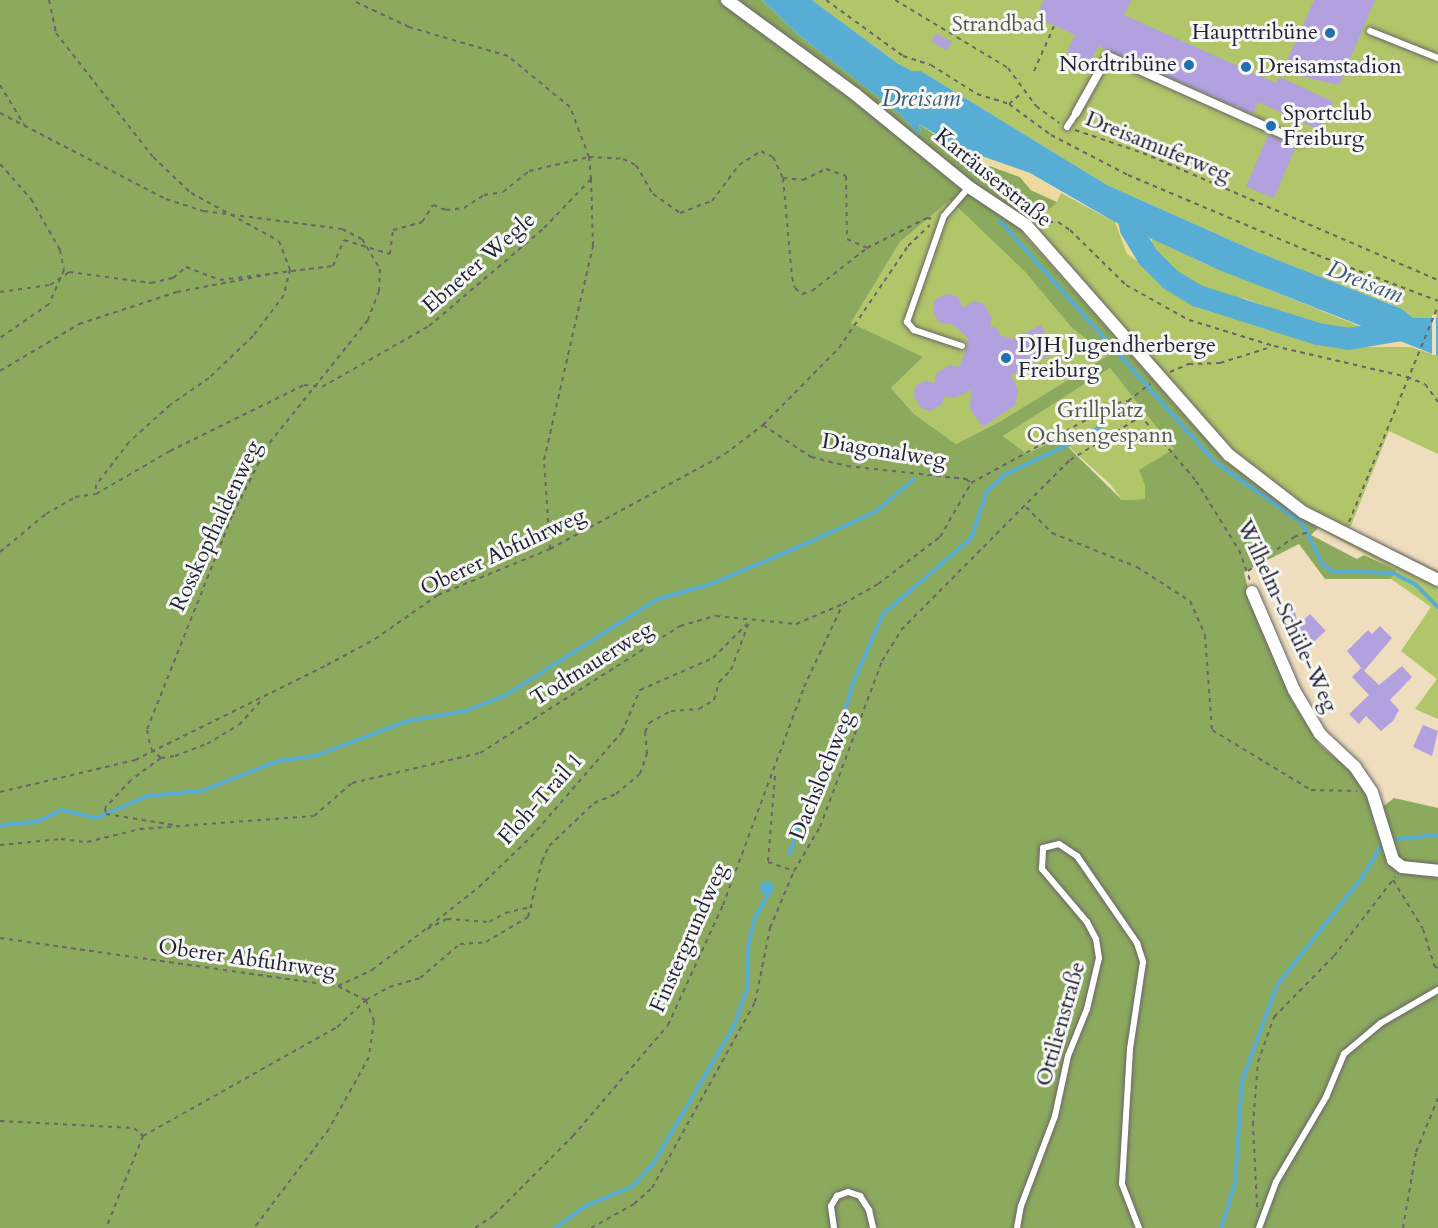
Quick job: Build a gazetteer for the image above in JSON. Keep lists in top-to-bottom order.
{
  "streets": {
    "street": ["Kartäuserstraße", "Wilhelm-Schüle-Weg"],
    "lane": ["Ottilienstraße"],
    "path": [
      "Dreisamuferweg",
      "Ebneter Wegle",
      "Diagonalweg",
      "Rosskopfhaldenweg",
      "Oberer Abfuhrweg",
      "Todtnauerweg",
      "Dachslochweg",
      "Floh-Trail 1",
      "Finstergrundweg"
    ]
  },
  "crossings": [
    ["Ebneter Wegle", "Rosskopfhaldenweg"],
    ["Diagonalweg", "Oberer Abfuhrweg"],
    ["Diagonalweg", "Todtnauerweg"],
    ["Rosskopfhaldenweg", "Oberer Abfuhrweg"],
    ["Oberer Abfuhrweg", "Floh-Trail 1"],
    ["Wilhelm-Schüle-Weg", "Dachslochweg"],
    ["Todtnauerweg", "Floh-Trail 1"],
    ["Todtnauerweg", "Finstergrundweg"]
  ],
  "water": ["Dreisam"],
  "parks": ["Strandbad", "Grillplatz Ochsengespann"],
  "places": [
    "Haupttribüne",
    "Nordtribüne",
    "Dreisamstadion",
    "Sportclub Freiburg",
    "DJH Jugendherberge Freiburg"
  ]
}
